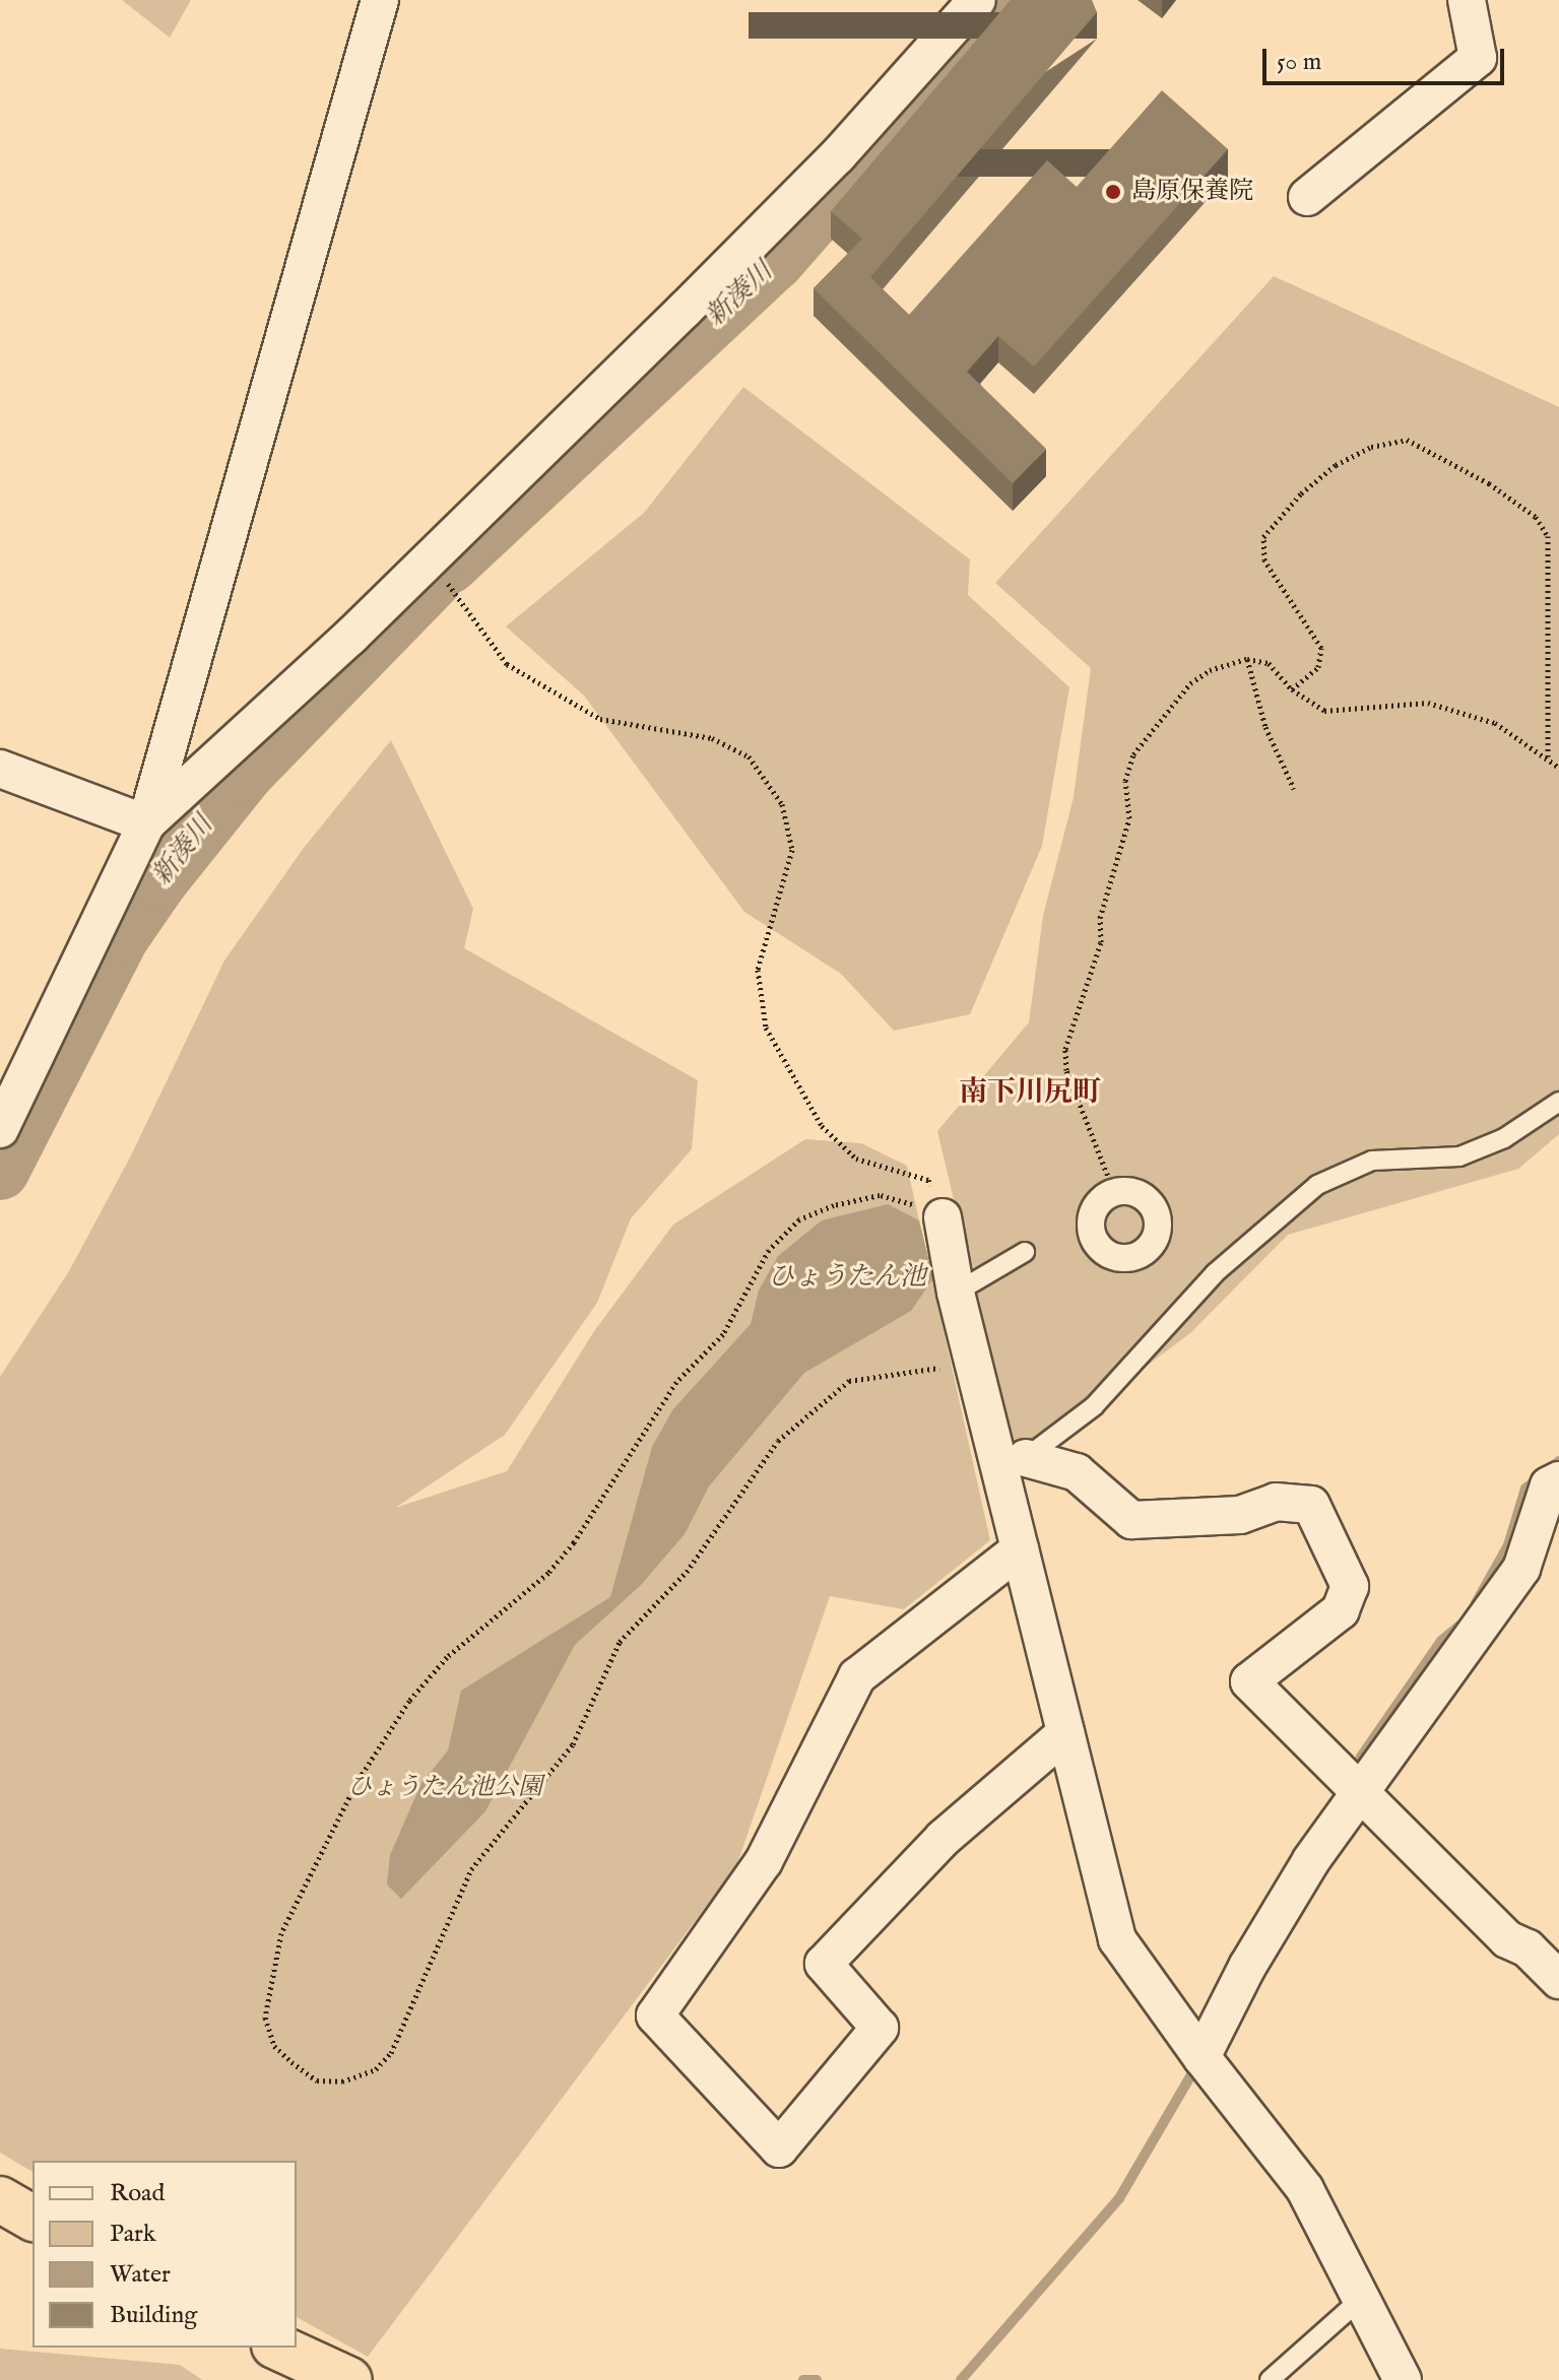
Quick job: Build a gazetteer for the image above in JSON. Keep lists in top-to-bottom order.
{
  "districts": ["南下川尻町"],
  "water": ["新湊川", "ひょうたん池"],
  "parks": ["ひょうたん池公園"],
  "places": ["島原保養院"],
  "legend": [
    "Road",
    "Park",
    "Water",
    "Building"
  ],
  "scale_bar": "50 m"
}
